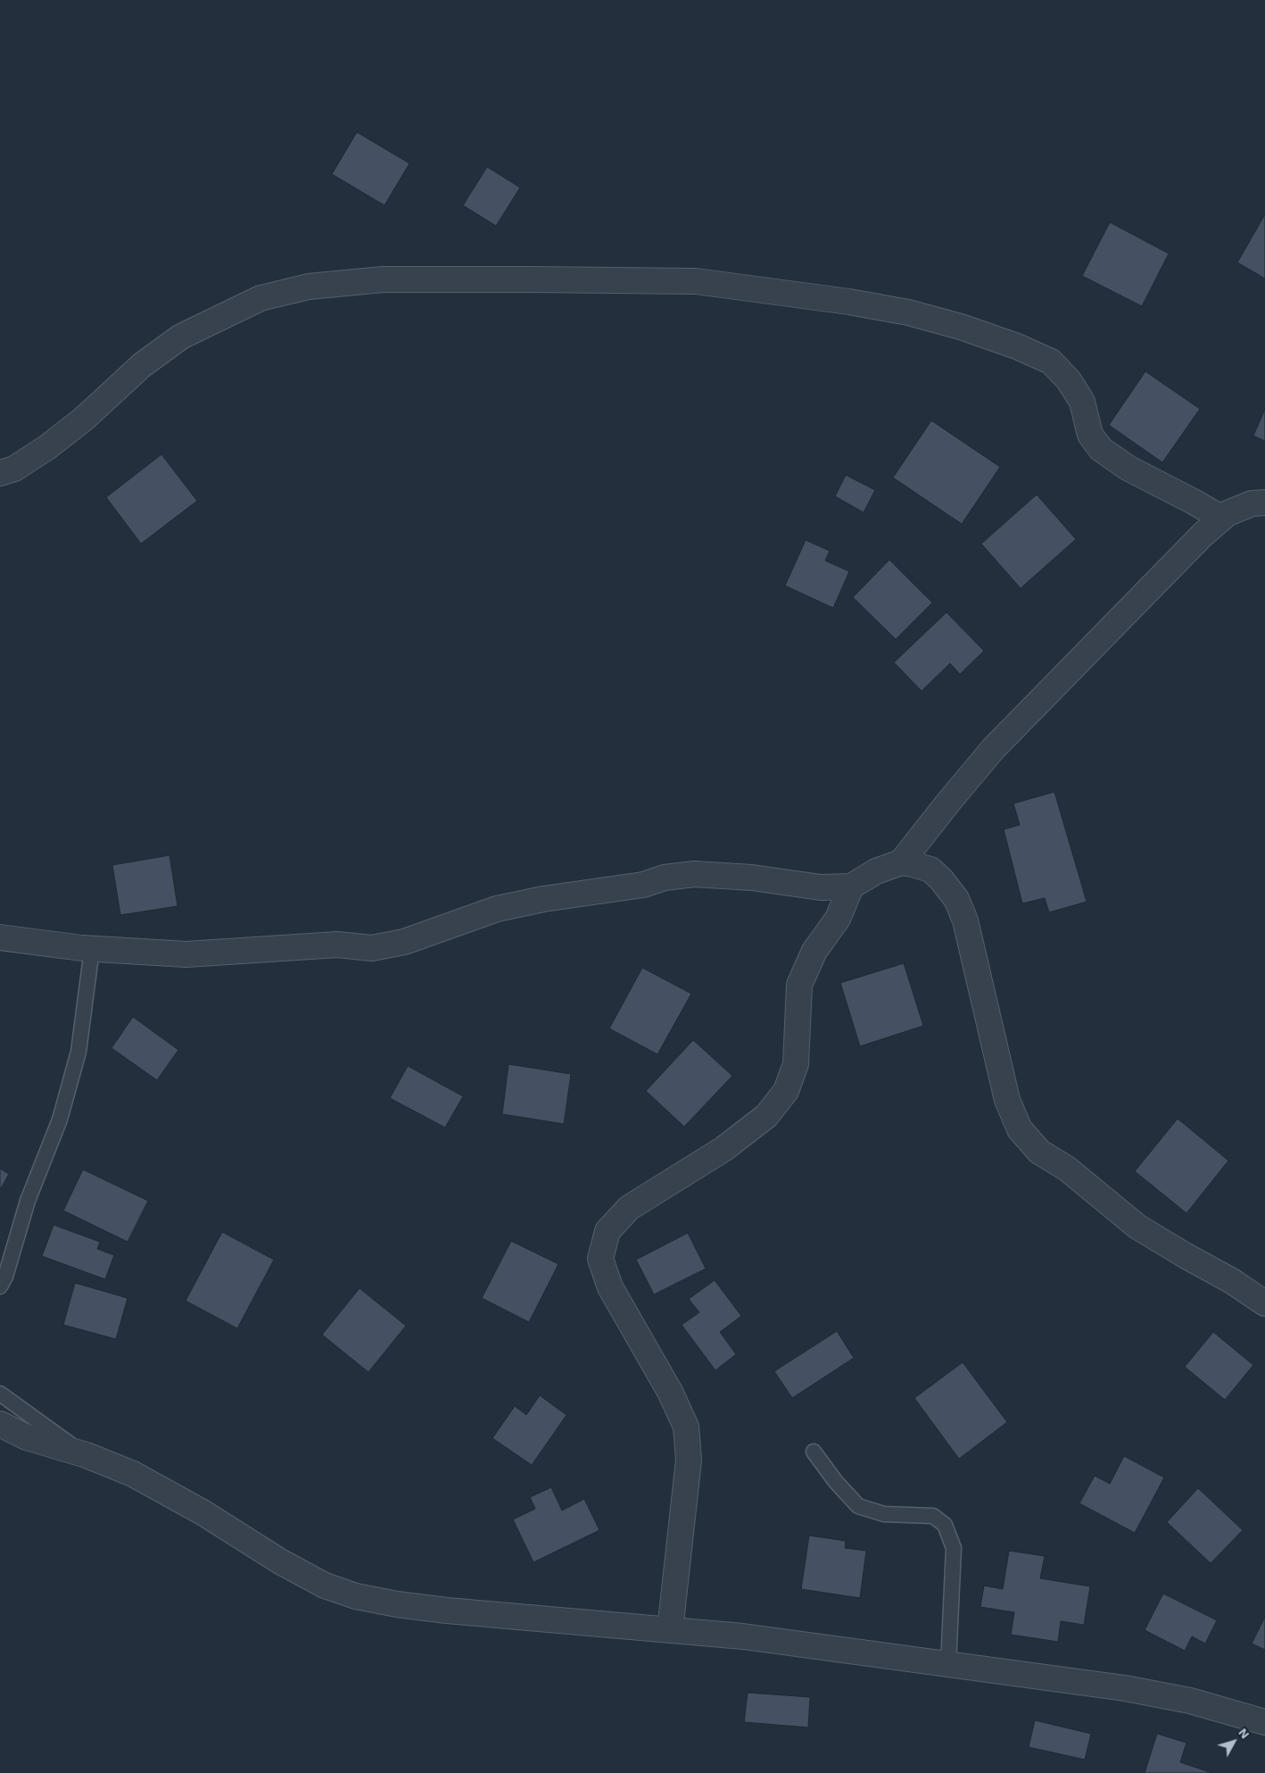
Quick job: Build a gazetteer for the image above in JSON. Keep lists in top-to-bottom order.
{
  "north": "top right"
}
